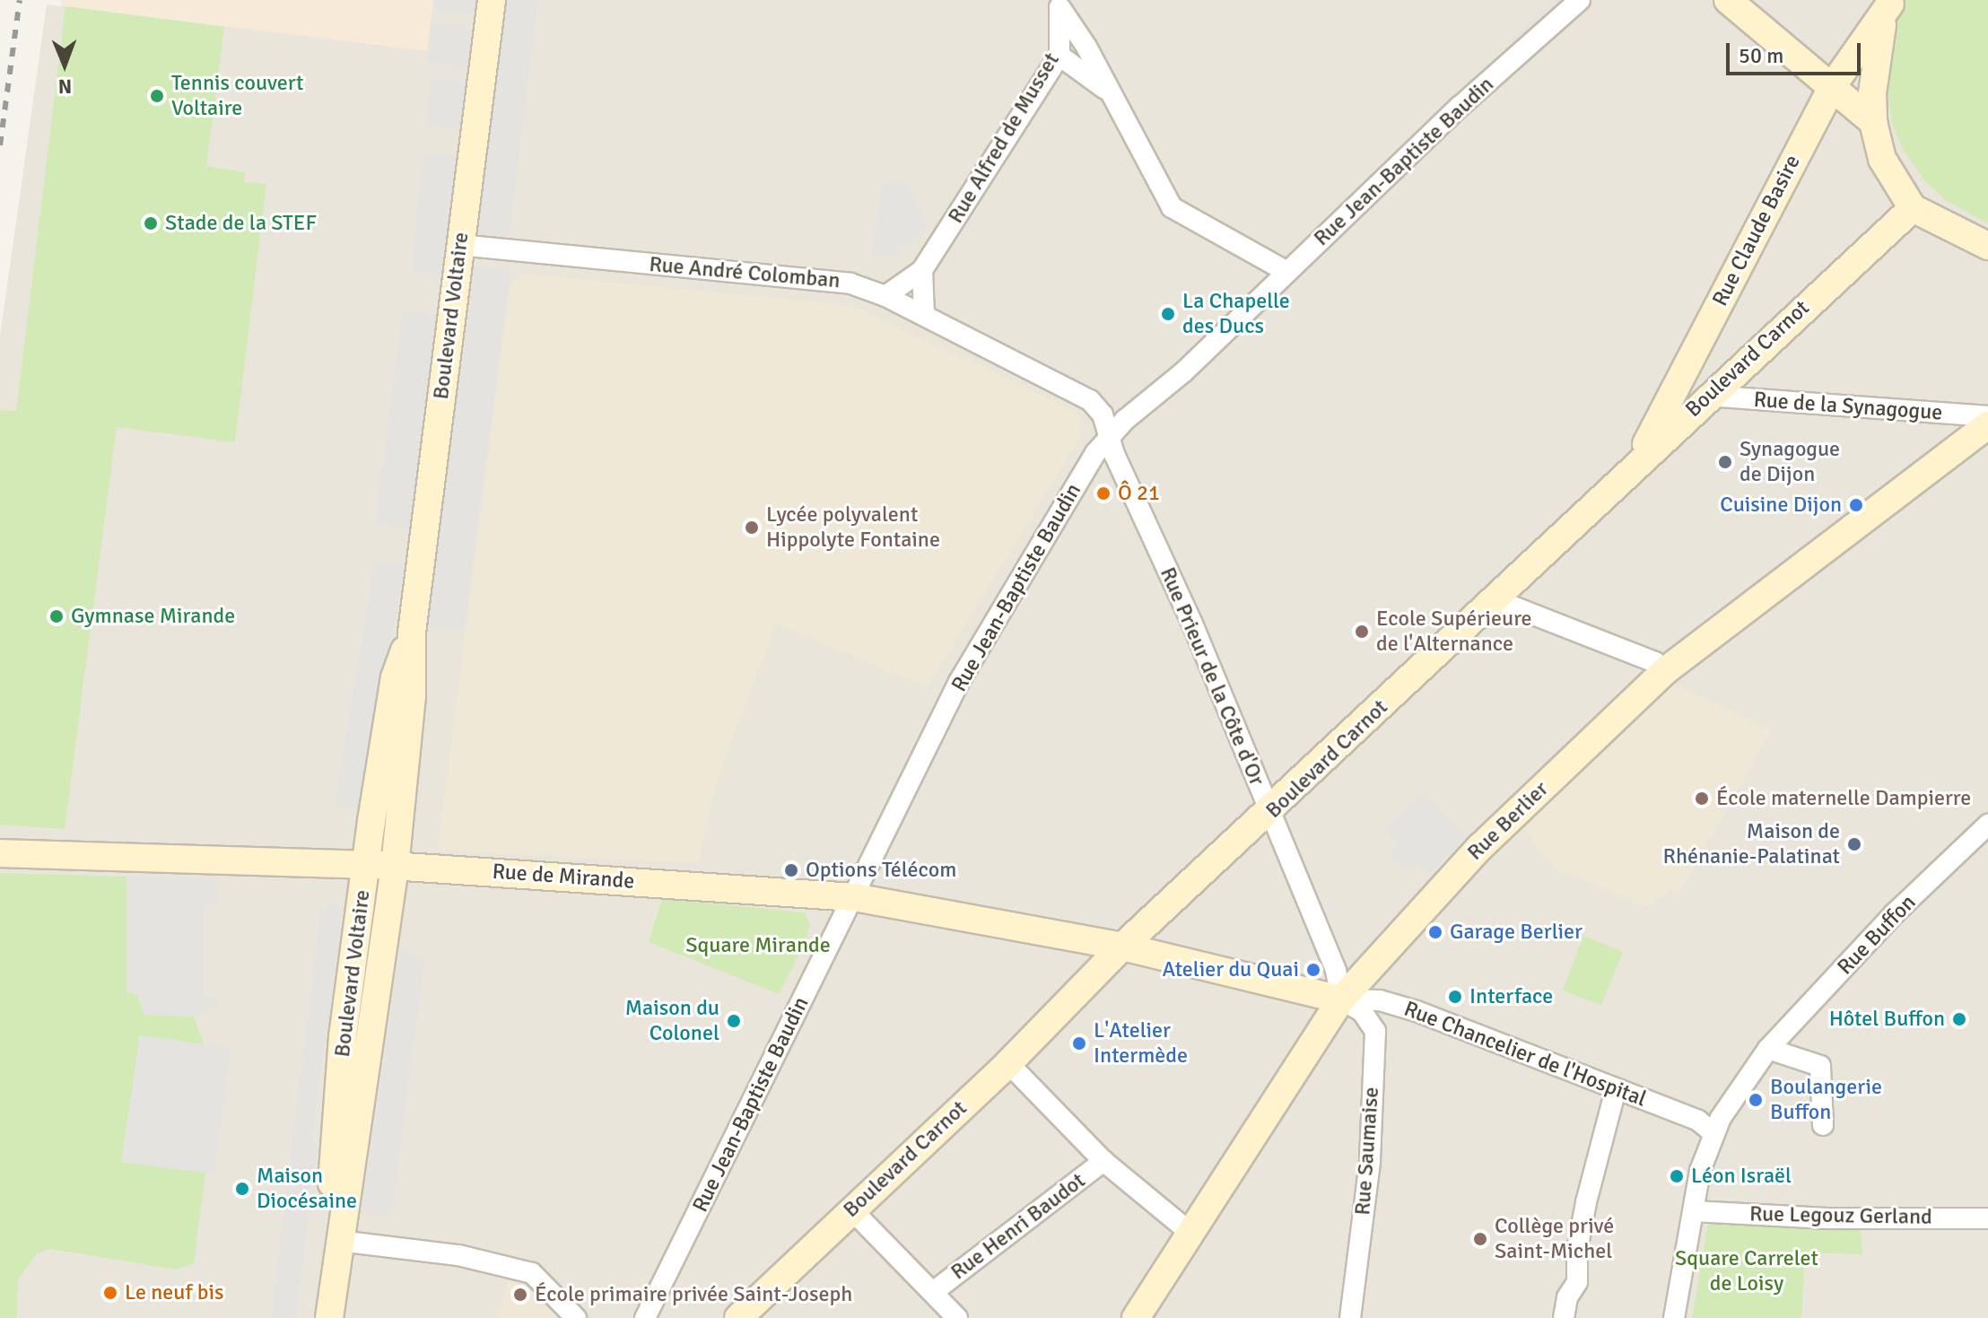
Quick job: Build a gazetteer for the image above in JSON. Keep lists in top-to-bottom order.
{
  "streets": {
    "main road": [
      "Rue Claude Basire",
      "Boulevard Voltaire",
      "Boulevard Carnot",
      "Rue Berlier",
      "Rue de Mirande",
      "Rue Chancelier de l'Hospital"
    ],
    "street": [
      "Rue Alfred de Musset",
      "Rue Jean-Baptiste Baudin",
      "Rue André Colomban",
      "Rue de la Synagogue",
      "Rue Prieur de la Côte d'Or",
      "Rue Buffon",
      "Rue Saumaise",
      "Rue Legouz Gerland",
      "Rue Henri Baudot"
    ]
  },
  "crossings": [
    ["Rue Alfred de Musset", "Rue André Colomban"],
    ["Rue Jean-Baptiste Baudin", "Rue André Colomban"],
    ["Rue Jean-Baptiste Baudin", "Rue Prieur de la Côte d'Or"],
    ["Rue Jean-Baptiste Baudin", "Rue de Mirande"],
    ["Rue Claude Basire", "Boulevard Carnot"],
    ["Rue André Colomban", "Boulevard Voltaire"],
    ["Rue André Colomban", "Rue Prieur de la Côte d'Or"],
    ["Boulevard Voltaire", "Rue de Mirande"],
    ["Boulevard Carnot", "Rue de la Synagogue"],
    ["Boulevard Carnot", "Rue Prieur de la Côte d'Or"],
    ["Boulevard Carnot", "Rue de Mirande"],
    ["Boulevard Carnot", "Rue Chancelier de l'Hospital"],
    ["Rue de la Synagogue", "Rue Berlier"],
    ["Rue Prieur de la Côte d'Or", "Rue Berlier"],
    ["Rue Prieur de la Côte d'Or", "Rue Chancelier de l'Hospital"],
    ["Rue Prieur de la Côte d'Or", "Rue Saumaise"],
    ["Rue Berlier", "Rue Chancelier de l'Hospital"],
    ["Rue Berlier", "Rue Saumaise"],
    ["Rue de Mirande", "Rue Chancelier de l'Hospital"],
    ["Rue Buffon", "Rue Chancelier de l'Hospital"],
    ["Rue Buffon", "Rue Legouz Gerland"],
    ["Rue Chancelier de l'Hospital", "Rue Saumaise"]
  ],
  "parks": ["Square Mirande", "Square Carrelet de Loisy"],
  "places": [
    "Tennis couvert Voltaire",
    "Stade de la STEF",
    "La Chapelle des Ducs",
    "Synagogue de Dijon",
    "Ô 21",
    "Cuisine Dijon",
    "Lycée polyvalent Hippolyte Fontaine",
    "Gymnase Mirande",
    "Ecole Supérieure de l'Alternance",
    "École maternelle Dampierre",
    "Maison de Rhénanie-Palatinat",
    "Options Télécom",
    "Garage Berlier",
    "Atelier du Quai",
    "Interface",
    "Hôtel Buffon",
    "Maison du Colonel",
    "L'Atelier Intermède",
    "Boulangerie Buffon",
    "Léon Israël",
    "Maison Diocésaine",
    "Collège privé Saint-Michel",
    "Le neuf bis",
    "École primaire privée Saint-Joseph"
  ],
  "scale_bar": "50 m",
  "north": "bottom"
}
